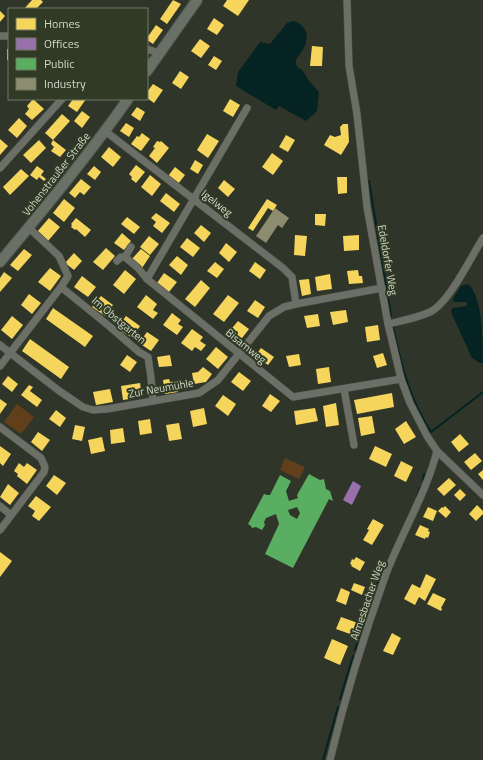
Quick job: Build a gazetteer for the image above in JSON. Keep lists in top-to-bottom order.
{
  "streets": {
    "main road": ["Vohenstraußer Straße"],
    "street": [
      "Igelweg",
      "Edeldorfer Weg",
      "Im Obstgarten",
      "Bisamweg",
      "Zur Neumühle",
      "Almesbacher Weg"
    ]
  },
  "crossings": [
    ["Vohenstraußer Straße", "Igelweg"],
    ["Igelweg", "Zur Neumühle"],
    ["Edeldorfer Weg", "Bisamweg"],
    ["Edeldorfer Weg", "Zur Neumühle"],
    ["Edeldorfer Weg", "Almesbacher Weg"],
    ["Im Obstgarten", "Zur Neumühle"],
    ["Bisamweg", "Zur Neumühle"]
  ],
  "legend": [
    "Homes",
    "Offices",
    "Public",
    "Industry"
  ]
}
